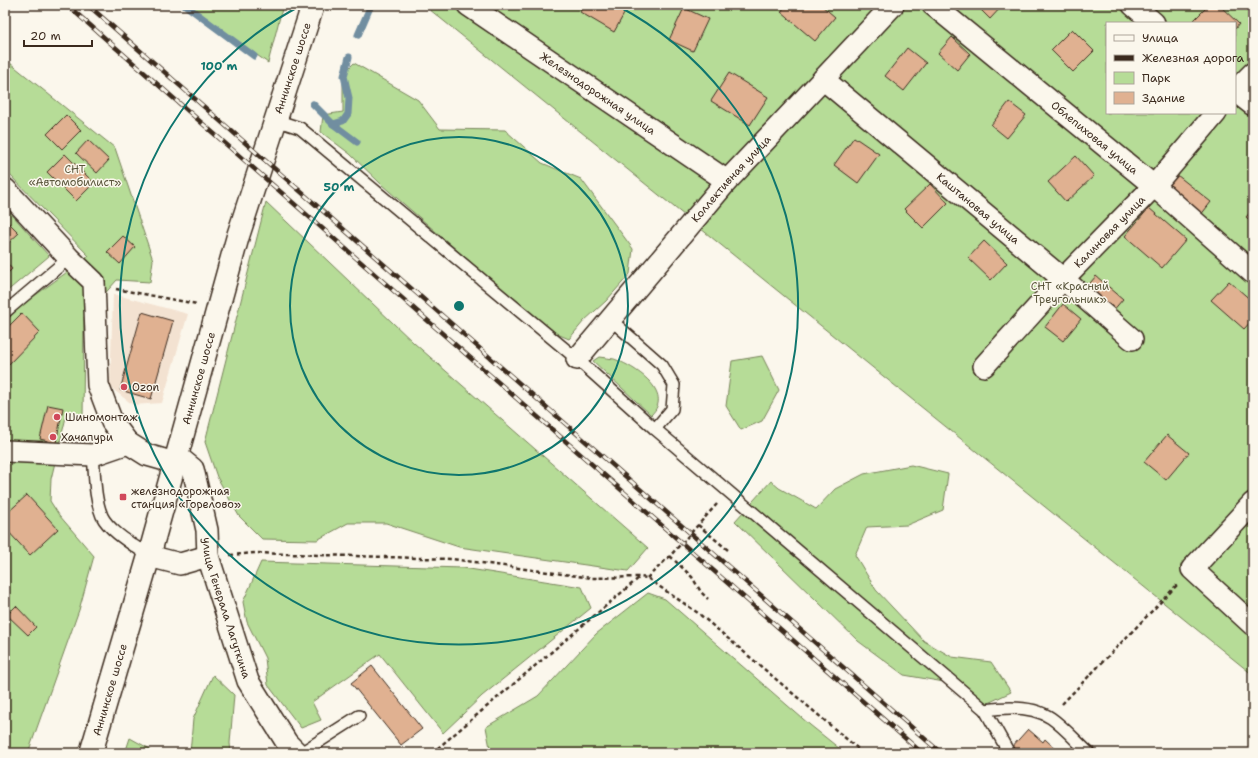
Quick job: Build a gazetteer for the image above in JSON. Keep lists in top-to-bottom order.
{
  "streets": {
    "main road": ["Аннинское шоссе"],
    "street": [
      "Железнодорожная улица",
      "Облепиховая улица",
      "Коллективная улица",
      "Каштановая улица",
      "Калиновая улица",
      "улица Генерала Лагуткина"
    ]
  },
  "crossings": [
    ["Аннинское шоссе", "улица Генерала Лагуткина"],
    ["Железнодорожная улица", "Коллективная улица"],
    ["Облепиховая улица", "Калиновая улица"],
    ["Коллективная улица", "Каштановая улица"],
    ["Каштановая улица", "Калиновая улица"]
  ],
  "parks": ["СНТ «Автомобилист»", "СНТ «Красный Треугольник»"],
  "places": {
    "other": ["Ozon", "Шиномонтаж", "Хачапури"],
    "transit": ["железнодорожная станция «Горелово»"]
  },
  "legend": [
    "Улица",
    "Железная дорога",
    "Парк",
    "Здание"
  ],
  "scale_bar": "20 m",
  "rings": ["100 m", "50 m"]
}
